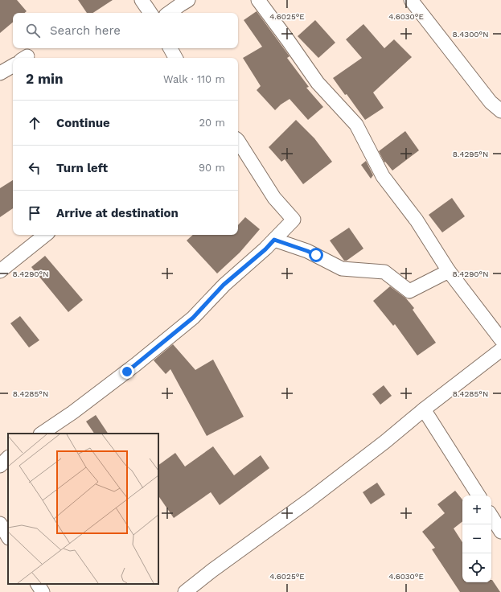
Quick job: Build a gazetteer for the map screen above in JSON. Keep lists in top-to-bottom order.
{
  "page": {
    "search": "Search here",
    "heading": ["2 min", "Walk · 110 m"],
    "list": [
      ["Continue", "20 m"],
      ["Turn left", "90 m"],
      "Arrive at destination"
    ],
    "map_buttons": ["+", "−"]
  },
  "coordinates": [
    "4.6025°E",
    "4.6030°E",
    "8.4300°N",
    "8.4295°N",
    "8.4290°N",
    "8.4285°N"
  ]
}
